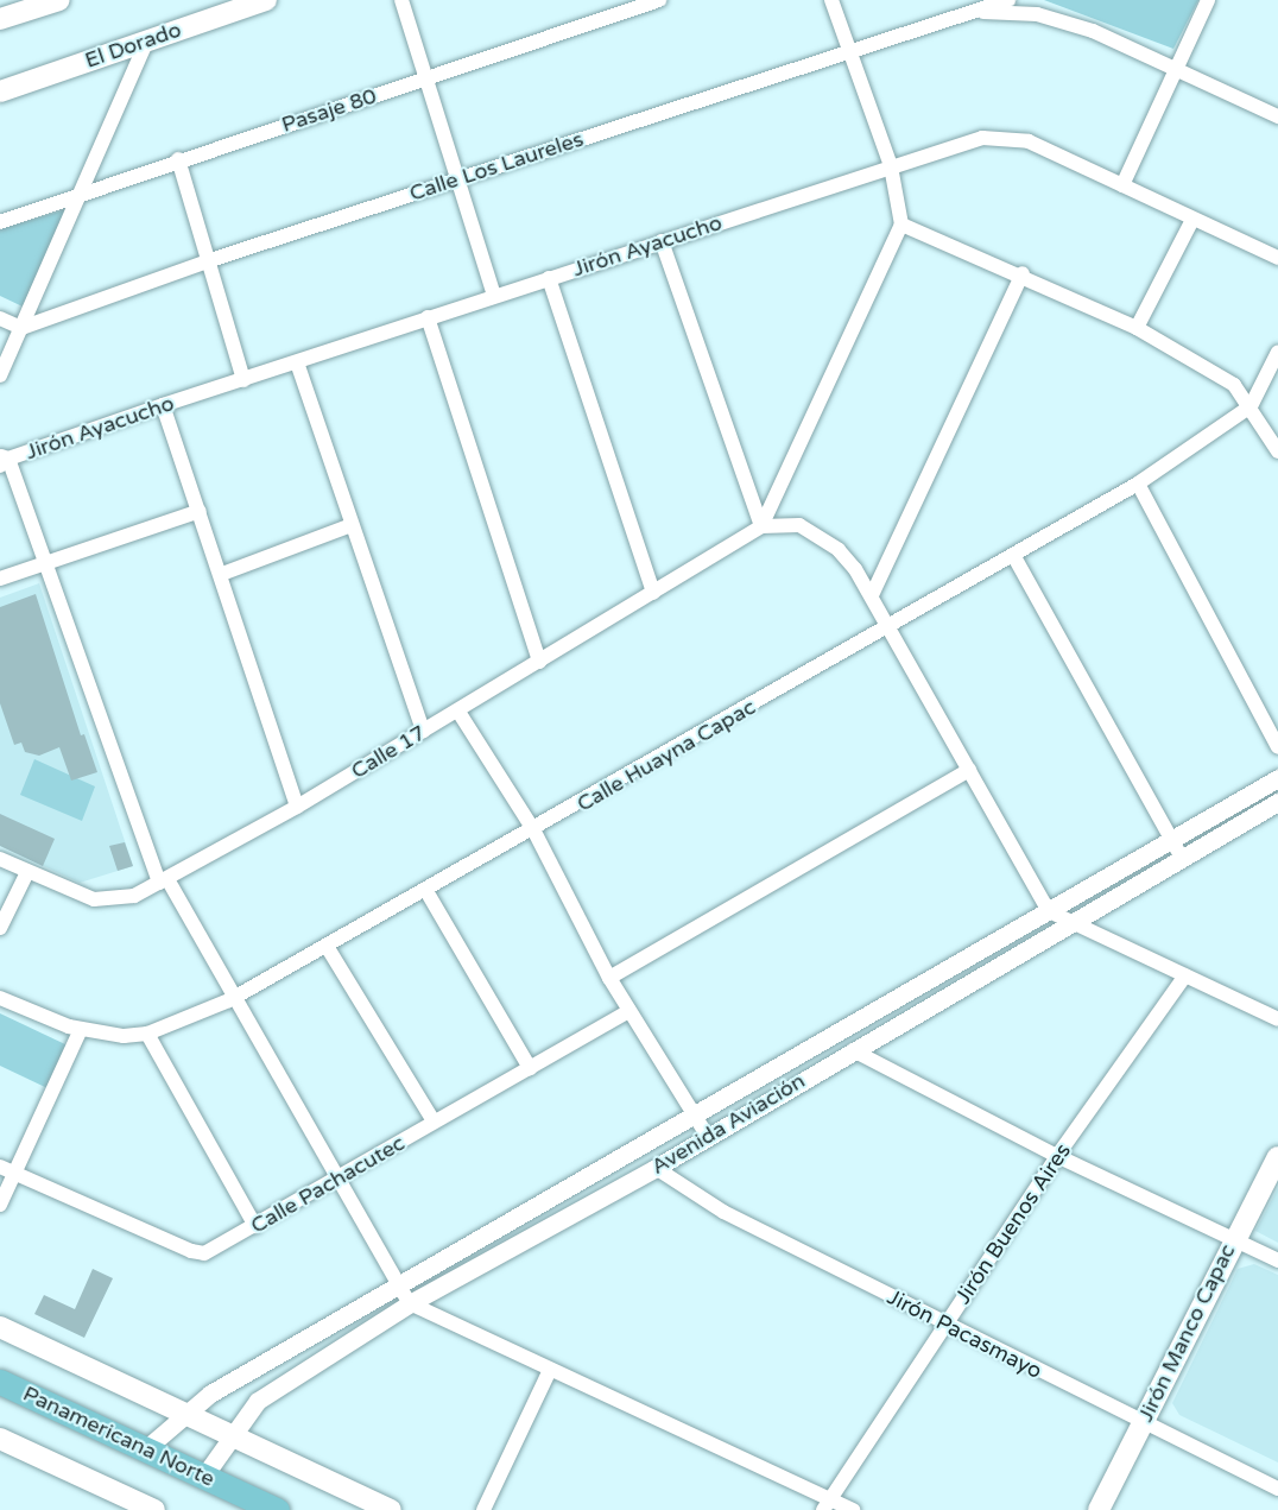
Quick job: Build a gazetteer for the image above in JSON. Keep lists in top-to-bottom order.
{
  "streets": {
    "highway": ["Panamericana Norte"],
    "main road": ["El Dorado", "Jirón Manco Capac"],
    "street": [
      "Pasaje 80",
      "Calle Los Laureles",
      "Jirón Ayacucho",
      "Calle 17",
      "Calle Huayna Capac",
      "Avenida Aviación",
      "Calle Pachacutec",
      "Jirón Buenos Aires",
      "Jirón Pacasmayo"
    ]
  },
  "crossings": [
    ["Avenida Aviación", "Jirón Pacasmayo"],
    ["Avenida Aviación", "Panamericana Norte"],
    ["Jirón Buenos Aires", "Jirón Pacasmayo"],
    ["Jirón Manco Capac", "Jirón Pacasmayo"]
  ]
}
